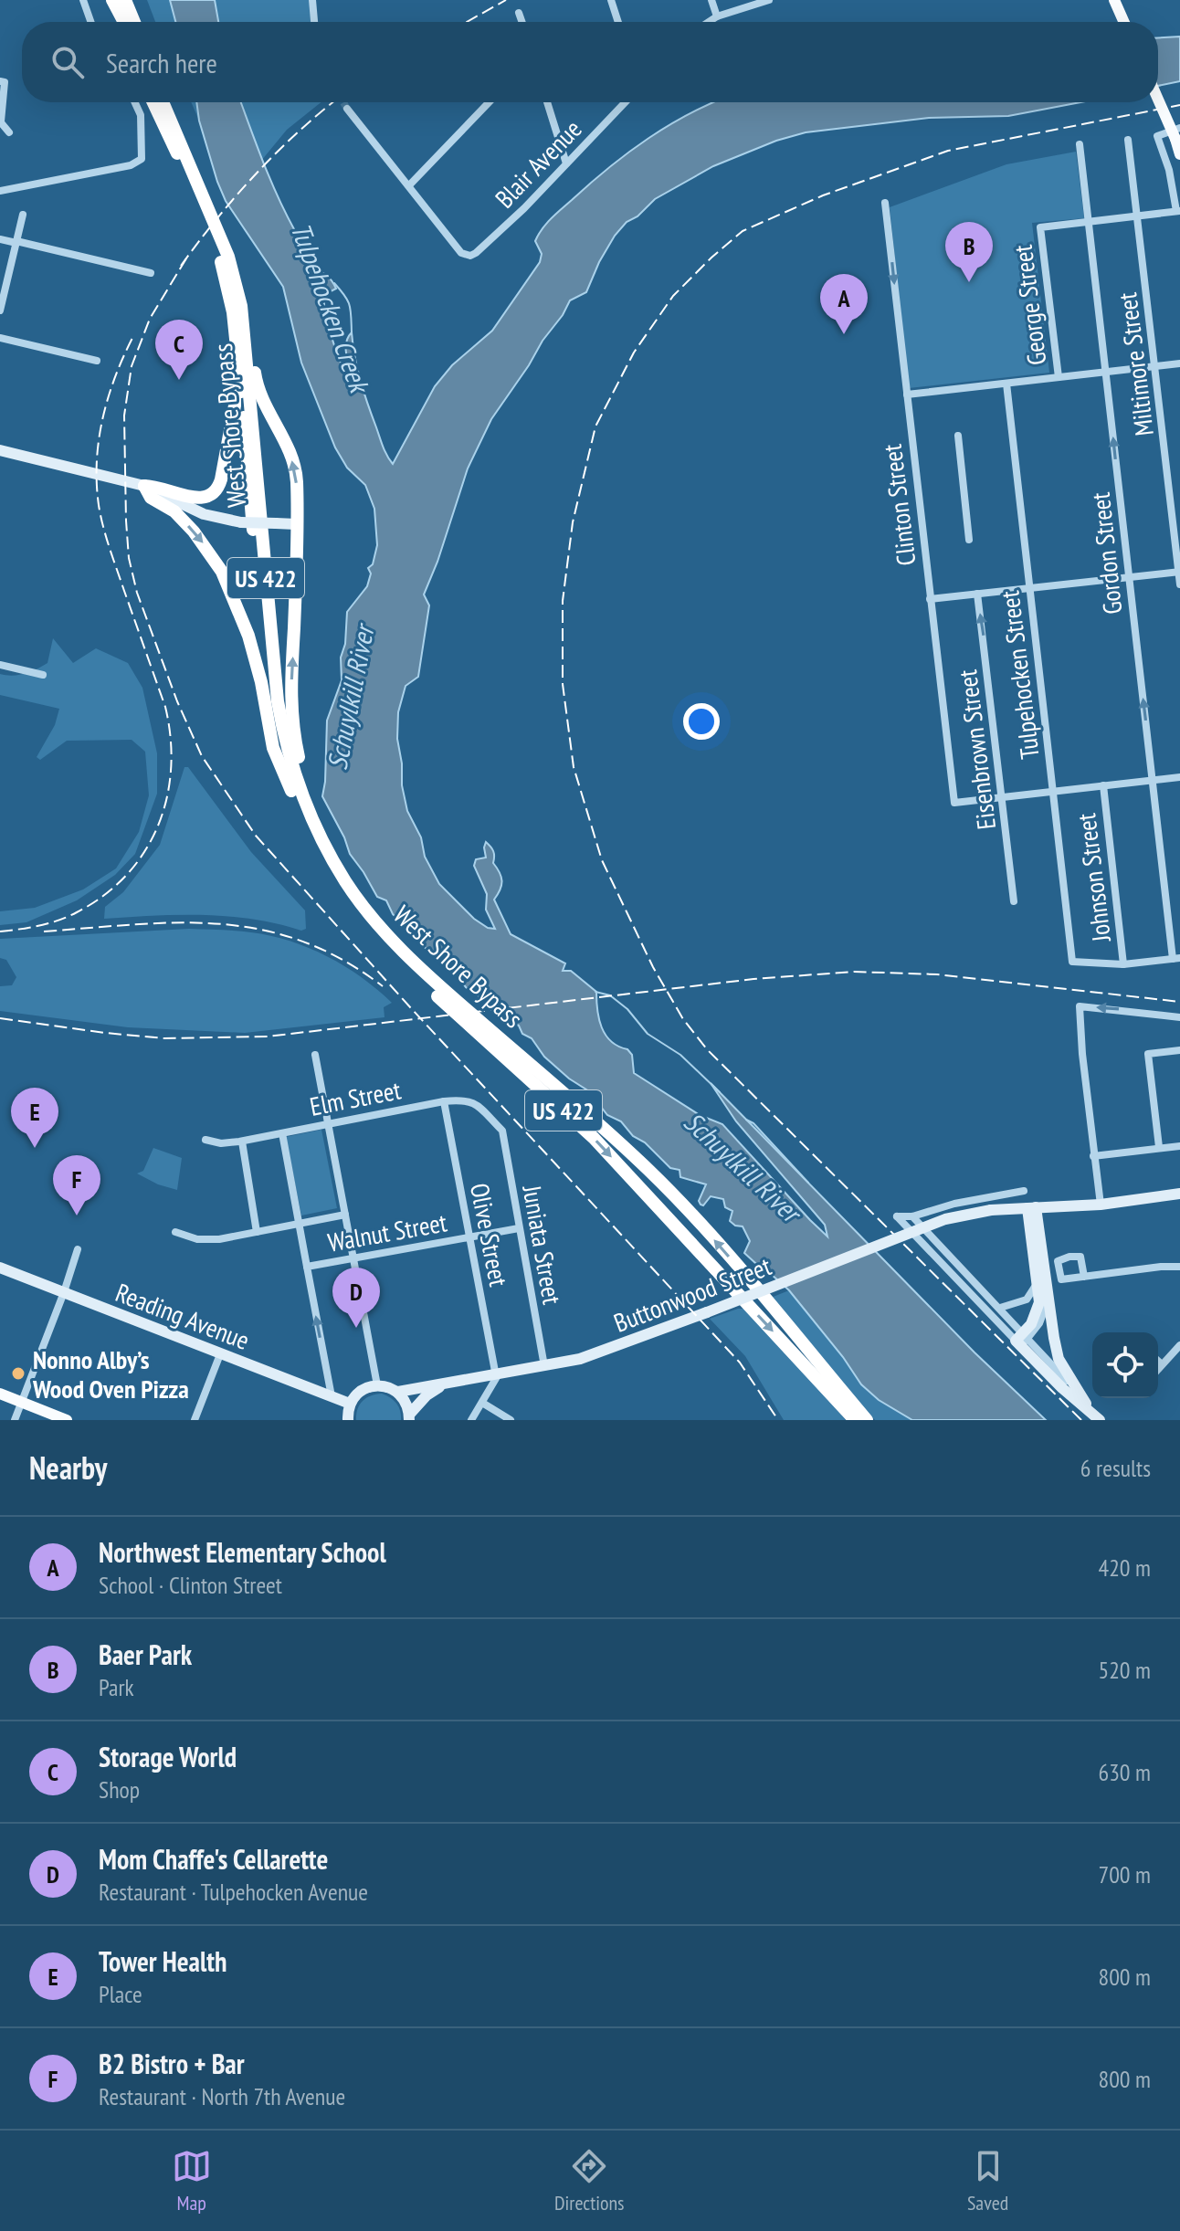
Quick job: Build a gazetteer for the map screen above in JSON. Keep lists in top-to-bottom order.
{
  "streets": {
    "highway": ["West Shore Bypass", "US 422"],
    "street": [
      "Blair Avenue",
      "George Street",
      "Miltimore Street",
      "Clinton Street",
      "Gordon Street",
      "Tulpehocken Street",
      "Eisenbrown Street",
      "Johnson Street",
      "Elm Street",
      "Walnut Street",
      "Olive Street",
      "Juniata Street",
      "Buttonwood Street",
      "Reading Avenue"
    ]
  },
  "crossings": [
    ["George Street", "Gordon Street"],
    ["Clinton Street", "Eisenbrown Street"],
    ["Tulpehocken Street", "Johnson Street"],
    ["Elm Street", "Olive Street"],
    ["Elm Street", "Juniata Street"],
    ["Walnut Street", "Olive Street"],
    ["Walnut Street", "Juniata Street"],
    ["Walnut Street", "Reading Avenue"],
    ["Olive Street", "Buttonwood Street"],
    ["Juniata Street", "Buttonwood Street"]
  ],
  "one_way": ["Gordon Street", "Eisenbrown Street"],
  "water": ["Tulpehocken Creek", "Schuylkill River"],
  "places": ["Nonno Alby’s Wood Oven Pizza"],
  "page": {
    "search": "Search here",
    "pins": [
      "B",
      "A",
      "C",
      "E",
      "F",
      "D"
    ],
    "heading": ["Nearby", "6 results"],
    "list": [
      {
        "mark": "A",
        "name": "Northwest Elementary School",
        "note": "School · Clinton Street",
        "value": "420 m"
      },
      {
        "mark": "B",
        "name": "Baer Park",
        "note": "Park",
        "value": "520 m"
      },
      {
        "mark": "C",
        "name": "Storage World",
        "note": "Shop",
        "value": "630 m"
      },
      {
        "mark": "D",
        "name": "Mom Chaffe's Cellarette",
        "note": "Restaurant · Tulpehocken Avenue",
        "value": "700 m"
      },
      {
        "mark": "E",
        "name": "Tower Health",
        "note": "Place",
        "value": "800 m"
      },
      {
        "mark": "F",
        "name": "B2 Bistro + Bar",
        "note": "Restaurant · North 7th Avenue",
        "value": "800 m"
      }
    ],
    "nav": ["Map", "Directions", "Saved"]
  }
}
